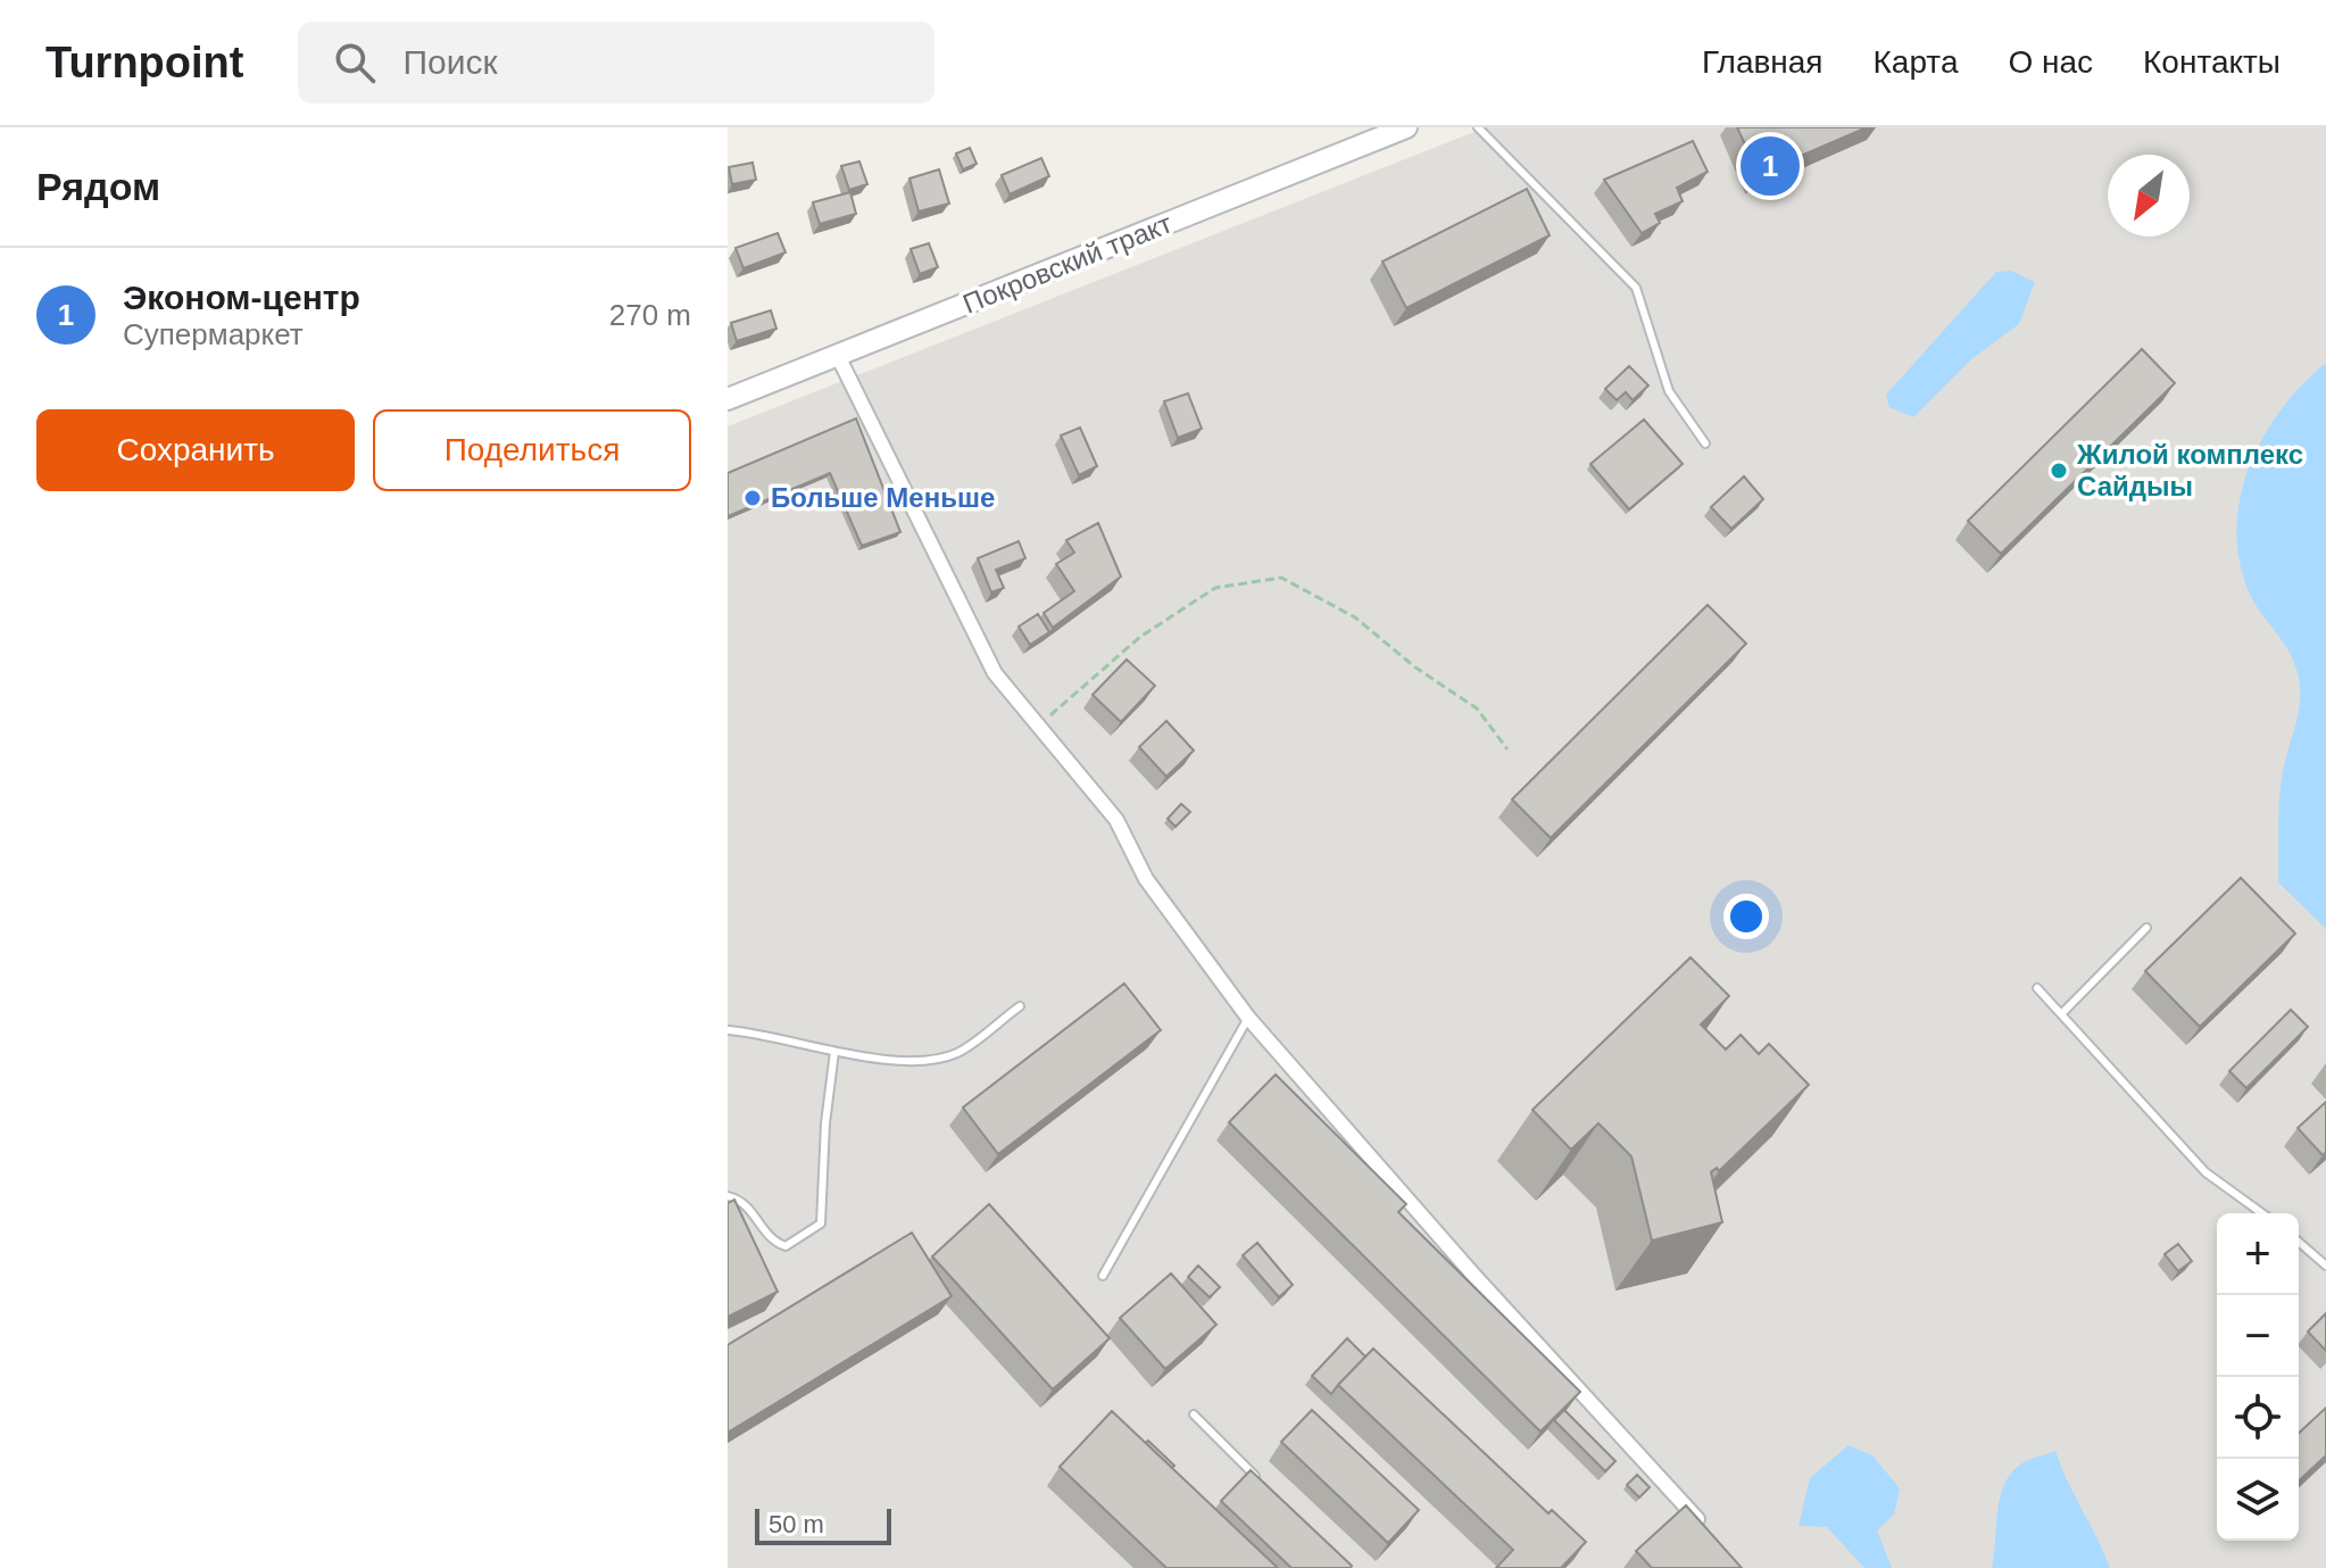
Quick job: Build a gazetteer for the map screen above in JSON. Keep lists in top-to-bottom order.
{
  "streets": {
    "main road": ["Покровский тракт"]
  },
  "places": ["Жилой комплекс Сайдыы", "Больше Меньше"],
  "scale_bar": "50 m",
  "north": "bottom left",
  "page": {
    "header": "Turnpoint",
    "search": "Поиск",
    "nav": [
      "Главная",
      "Карта",
      "О нас",
      "Контакты"
    ],
    "heading": "Рядом",
    "pins": "1",
    "list": [
      {
        "mark": "1",
        "name": "Эконом-центр",
        "note": "Супермаркет",
        "value": "270 m"
      }
    ],
    "buttons": ["Сохранить", "Поделиться"],
    "map_buttons": ["+", "−"],
    "scale": "50 m"
  }
}
